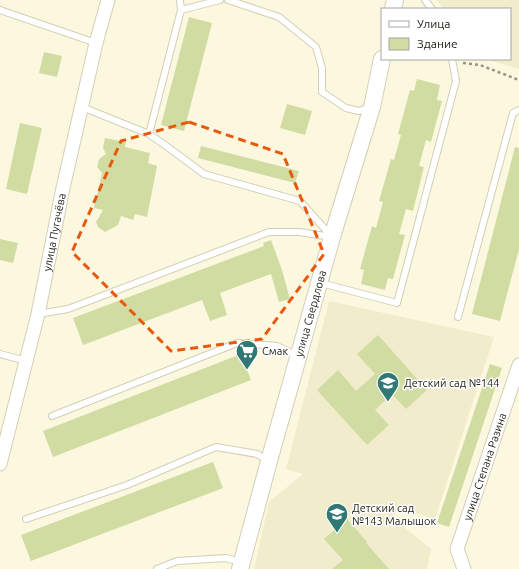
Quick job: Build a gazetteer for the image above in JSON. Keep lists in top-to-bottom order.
{
  "streets": {
    "street": ["улица Пугачёва", "улица Свердлова", "улица Степана Разина"]
  },
  "places": {
    "supermarket": ["Смак"],
    "school or university": ["Детский сад №144", "Детский сад №143 Малышок"]
  },
  "legend": ["Улица", "Здание"]
}
